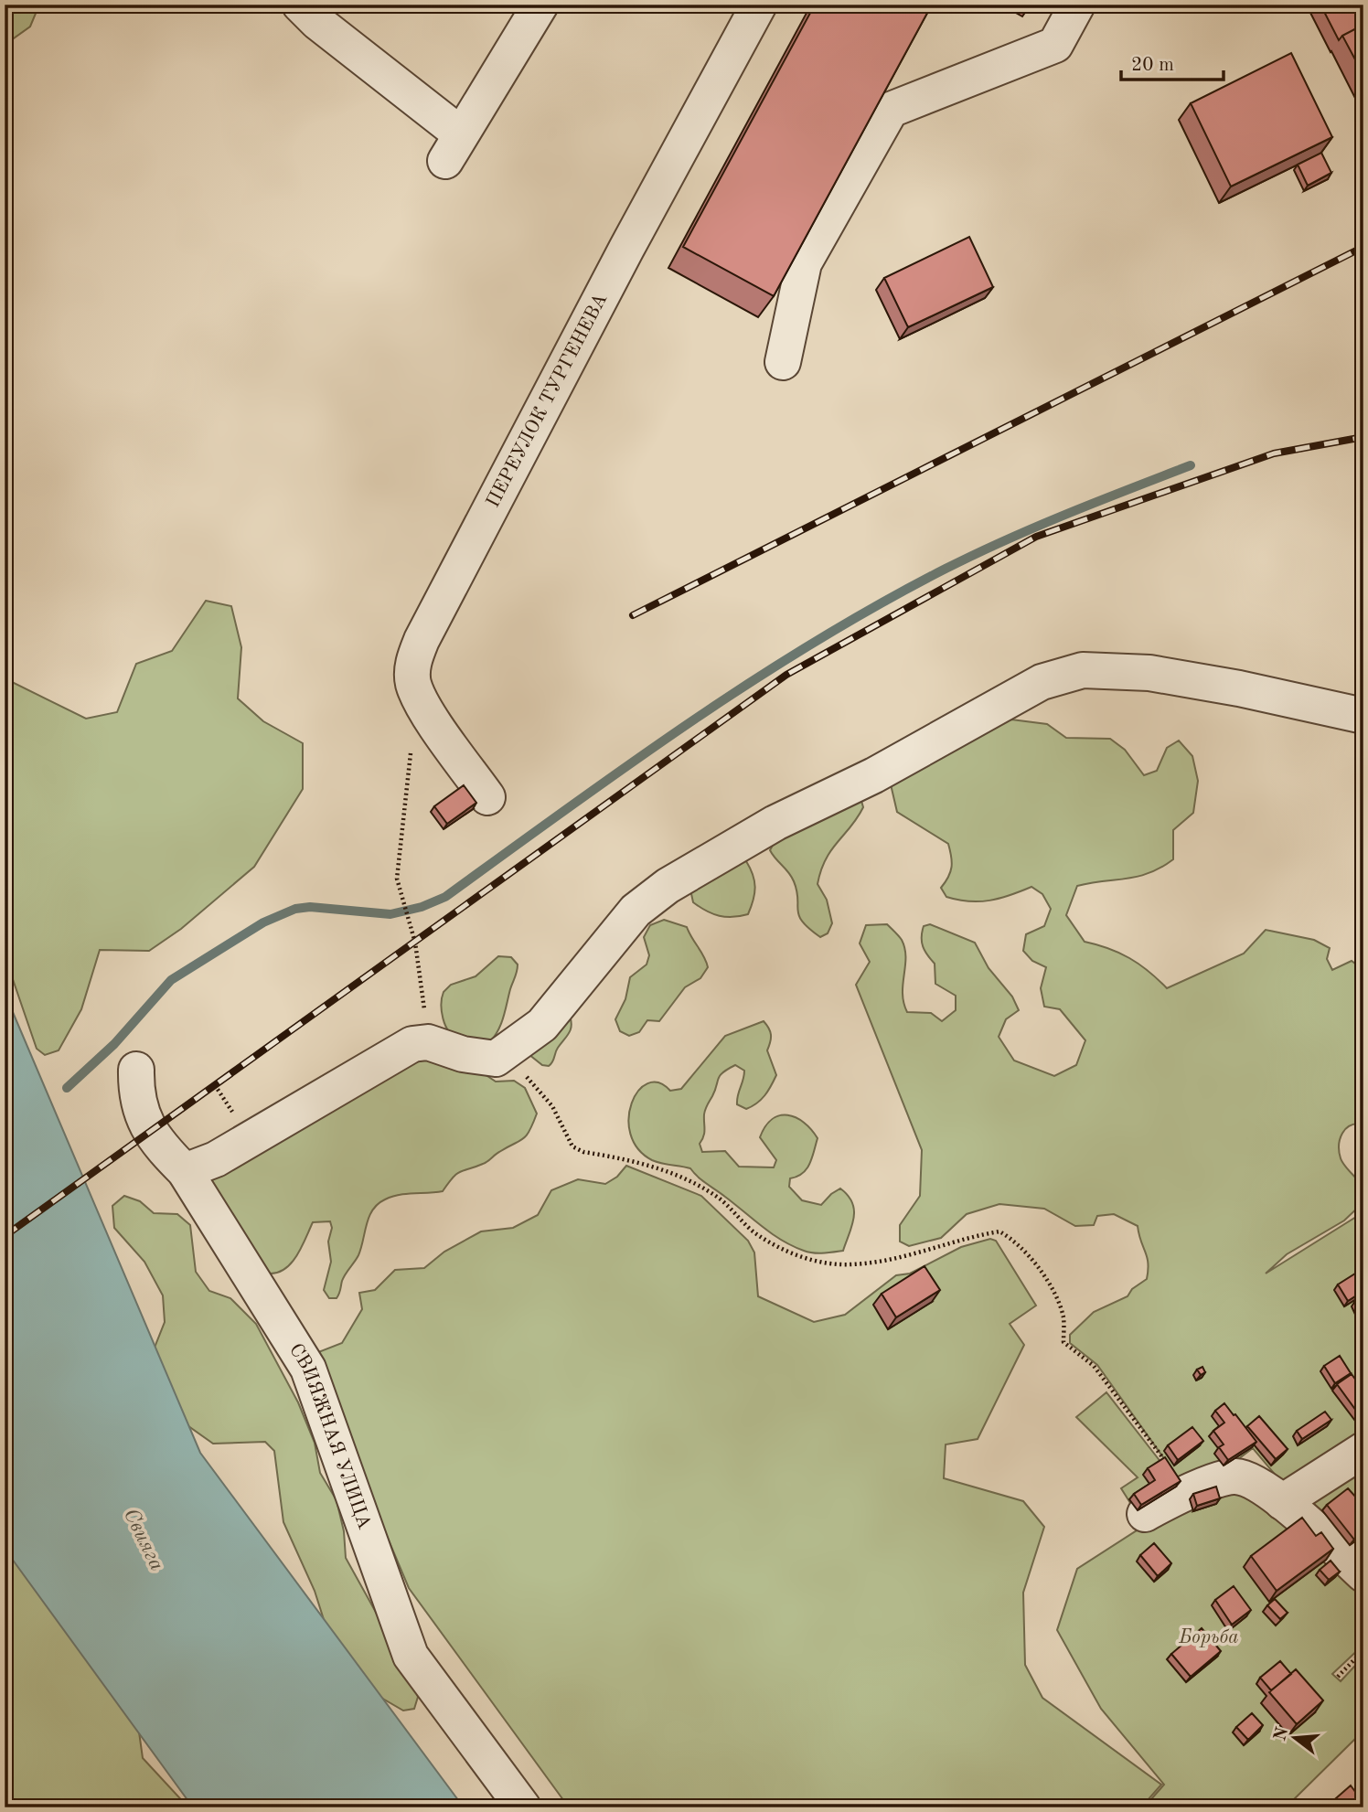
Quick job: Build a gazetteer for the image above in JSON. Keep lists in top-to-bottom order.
{
  "streets": {
    "street": ["ПЕРЕУЛОК ТУРГЕНЕВА", "СВИЯЖНАЯ УЛИЦА"]
  },
  "water": ["Свияга"],
  "parks": ["Борьба"],
  "scale_bar": "20 m",
  "north": "left"
}
